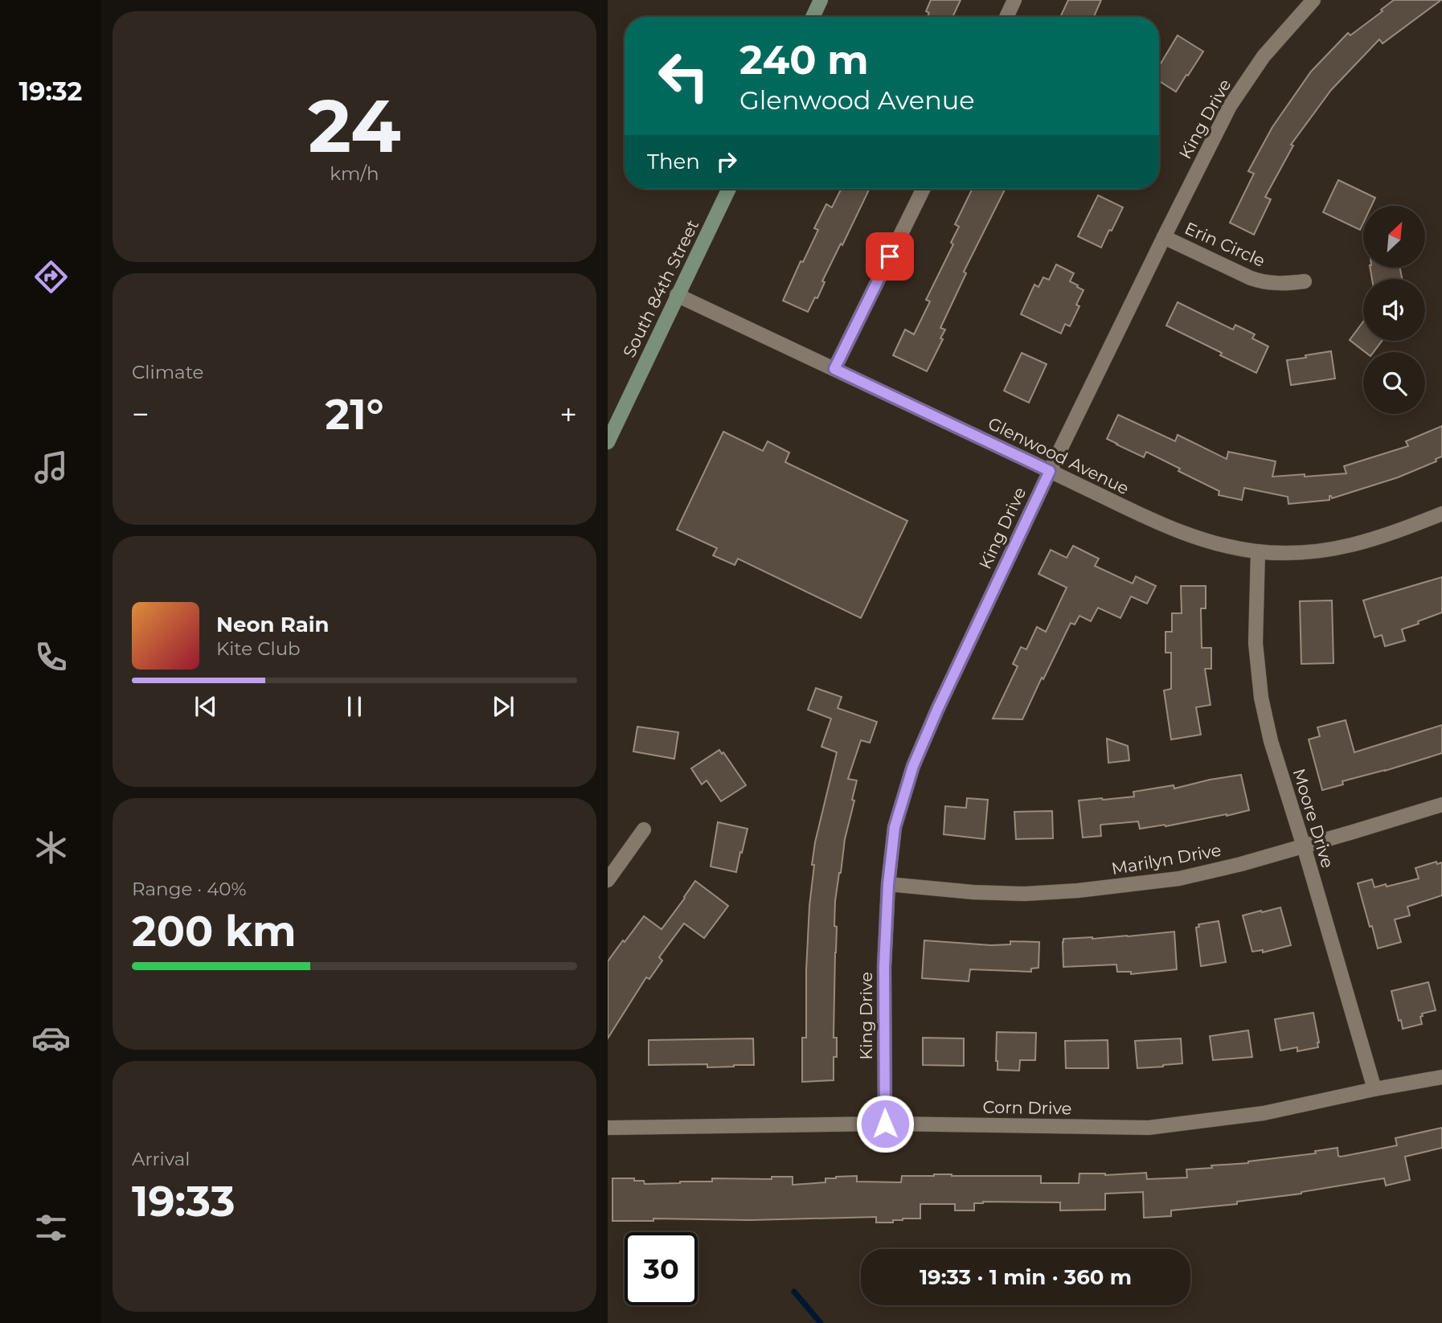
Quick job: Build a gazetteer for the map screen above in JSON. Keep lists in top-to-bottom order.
{
  "streets": {
    "street": [
      "King Drive",
      "Erin Circle",
      "South 84th Street",
      "Glenwood Avenue",
      "Moore Drive",
      "Marilyn Drive",
      "Corn Drive"
    ]
  },
  "crossings": [
    ["King Drive", "Erin Circle"],
    ["King Drive", "Glenwood Avenue"],
    ["King Drive", "Marilyn Drive"],
    ["King Drive", "Corn Drive"],
    ["South 84th Street", "Glenwood Avenue"],
    ["Glenwood Avenue", "Moore Drive"],
    ["Moore Drive", "Marilyn Drive"],
    ["Moore Drive", "Corn Drive"]
  ],
  "north": "top right",
  "page": {
    "tabs": "19:32",
    "tile": [
      ["24", "km/h"],
      "Climate",
      ["Range · 40%", "200 km"],
      ["Arrival", "19:33"]
    ],
    "turn": ["240 m", "Glenwood Avenue"],
    "then": "Then",
    "heat": ["−", "21°", "+"],
    "song": ["Neon Rain", "Kite Club"],
    "limit": "30",
    "trip": "19:33 · 1 min · 360 m"
  }
}
